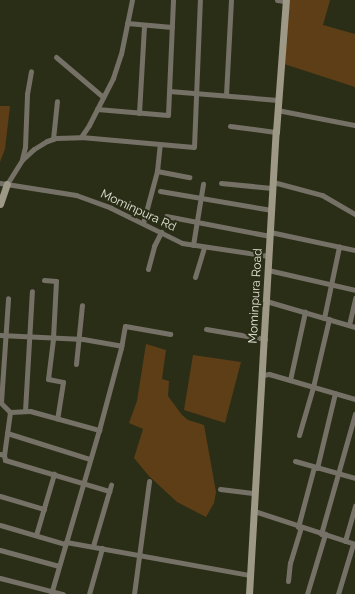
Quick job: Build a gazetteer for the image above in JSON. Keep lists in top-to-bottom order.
{
  "streets": {
    "main road": ["Mominpura Road"],
    "street": ["Mominpura Rd"]
  },
  "crossings": [
    ["Mominpura Rd", "Mominpura Road"]
  ]
}
